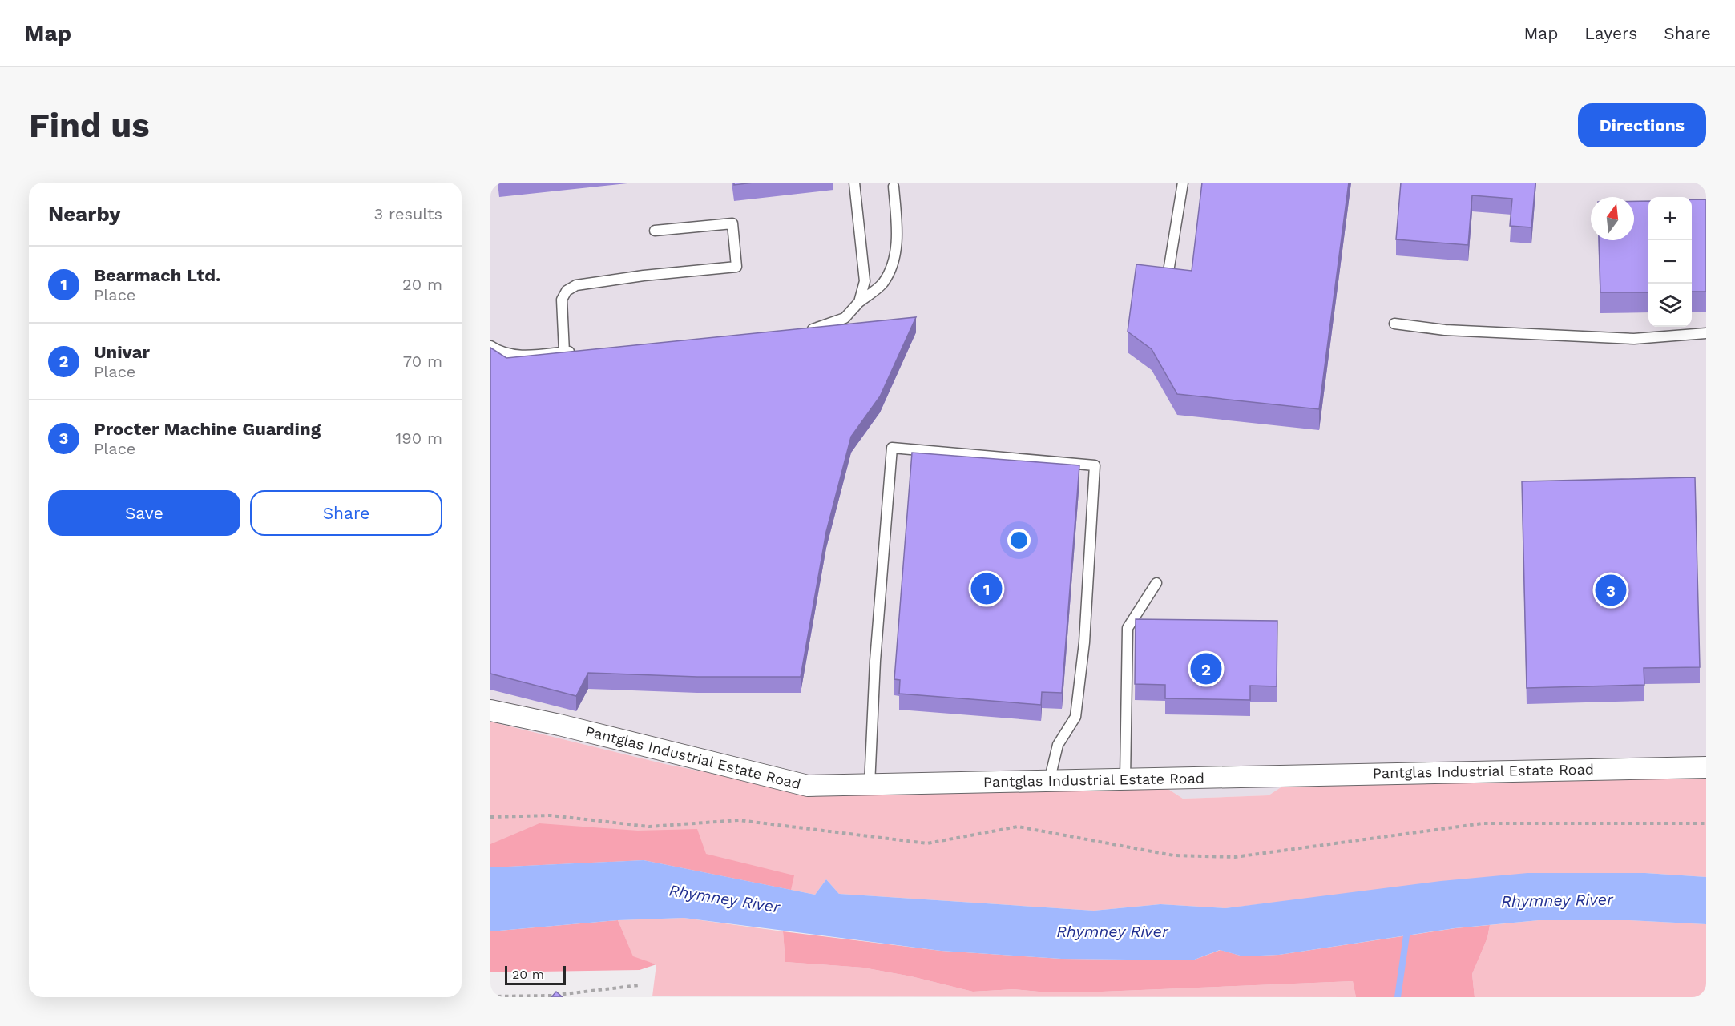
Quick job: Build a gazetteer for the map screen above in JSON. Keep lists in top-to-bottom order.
{
  "streets": {
    "street": ["Pantglas Industrial Estate Road"]
  },
  "water": ["Rhymney River"],
  "scale_bar": "20 m",
  "north": "top",
  "page": {
    "header": "Map",
    "nav": ["Map", "Layers", "Share"],
    "buttons": [
      "Directions",
      ["Save", "Share"]
    ],
    "title": "Find us",
    "heading": ["Nearby", "3 results"],
    "map_buttons": ["+", "−"],
    "list": [
      {
        "mark": "1",
        "name": "Bearmach Ltd.",
        "note": "Place",
        "value": "20 m"
      },
      {
        "mark": "2",
        "name": "Univar",
        "note": "Place",
        "value": "70 m"
      },
      {
        "mark": "3",
        "name": "Procter Machine Guarding",
        "note": "Place",
        "value": "190 m"
      }
    ],
    "pins": ["1", "3", "2"],
    "scale": "20 m"
  }
}
